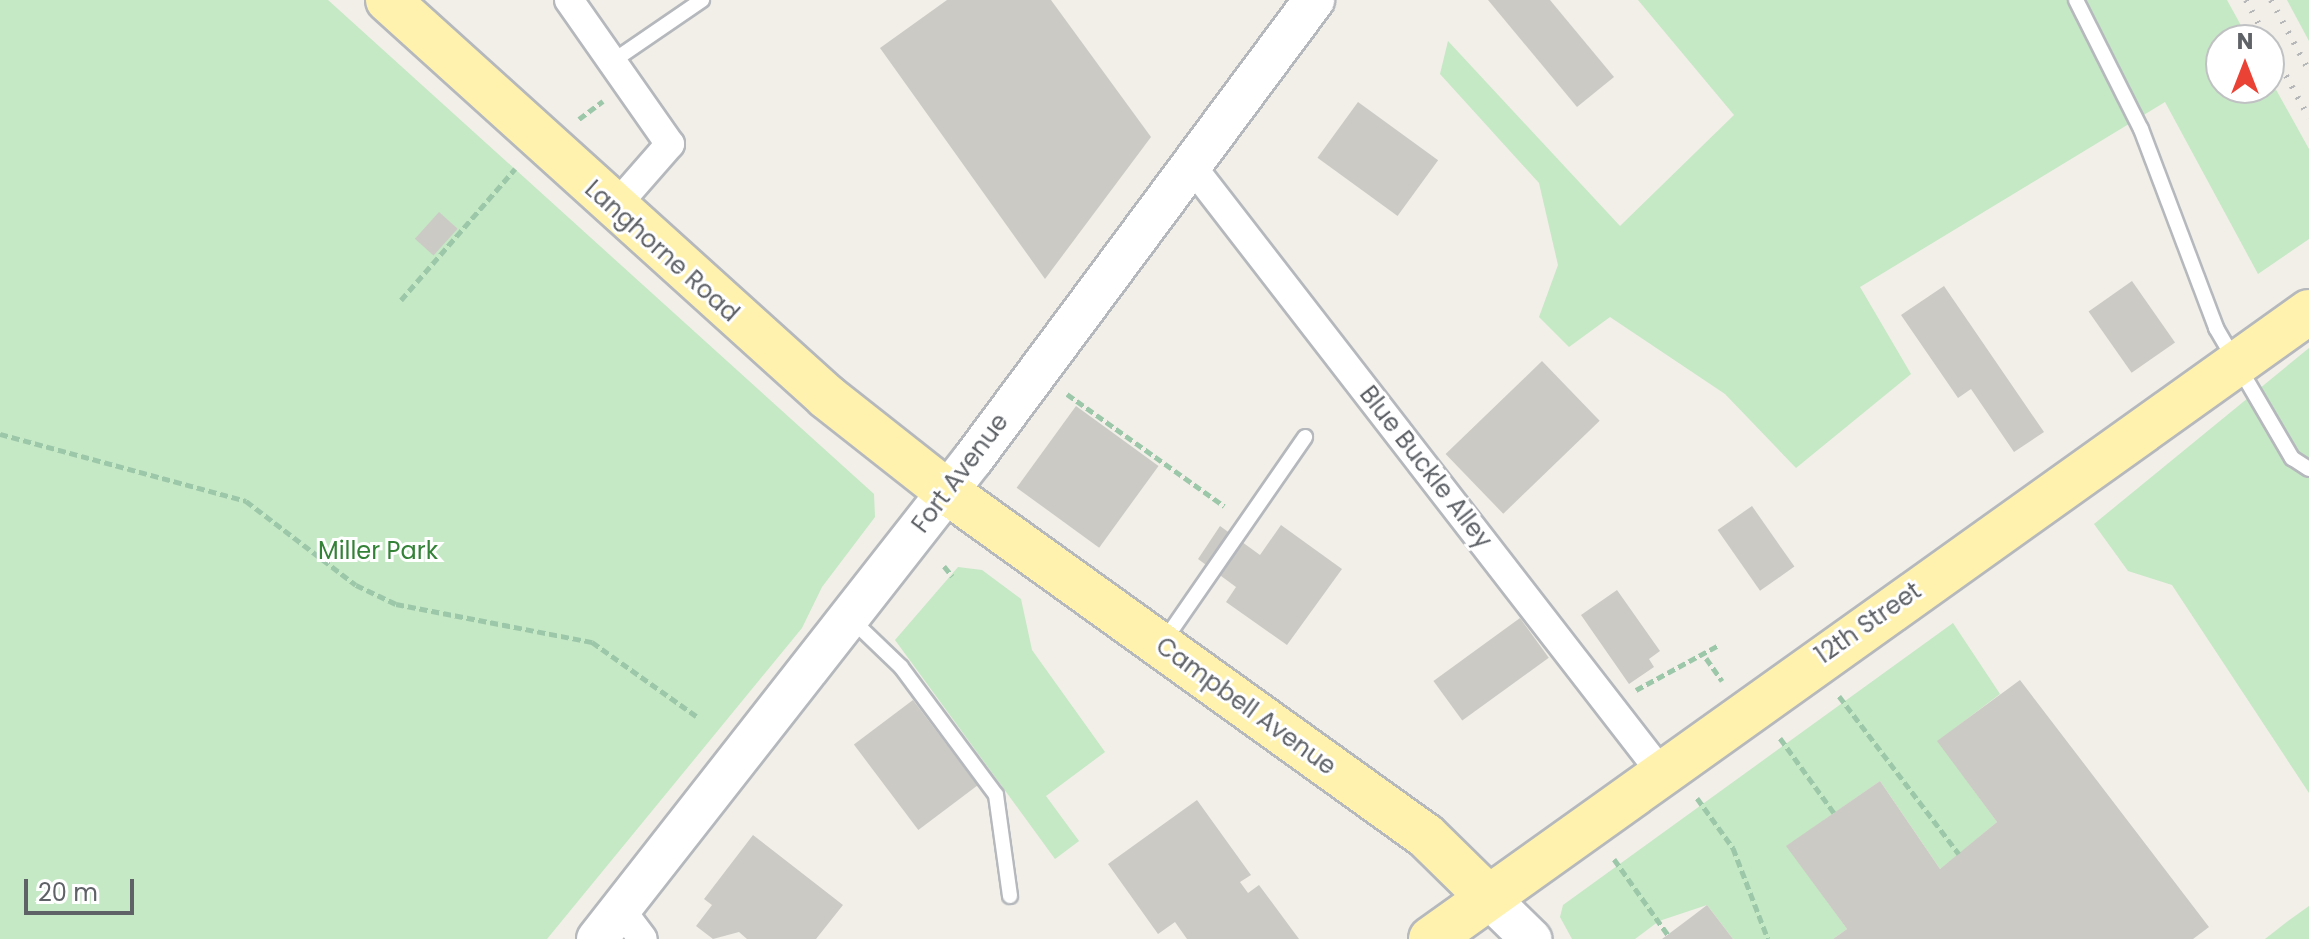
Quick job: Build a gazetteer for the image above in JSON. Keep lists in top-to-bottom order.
{
  "streets": {
    "main road": [
      "Langhorne Road",
      "Fort Avenue",
      "12th Street",
      "Campbell Avenue"
    ],
    "street": ["Blue Buckle Alley"]
  },
  "crossings": [
    ["Langhorne Road", "Fort Avenue"],
    ["Langhorne Road", "Campbell Avenue"],
    ["Blue Buckle Alley", "Fort Avenue"],
    ["Blue Buckle Alley", "12th Street"],
    ["Fort Avenue", "Campbell Avenue"],
    ["12th Street", "Campbell Avenue"]
  ],
  "parks": ["Miller Park"],
  "scale_bar": "20 m",
  "north": "top"
}
